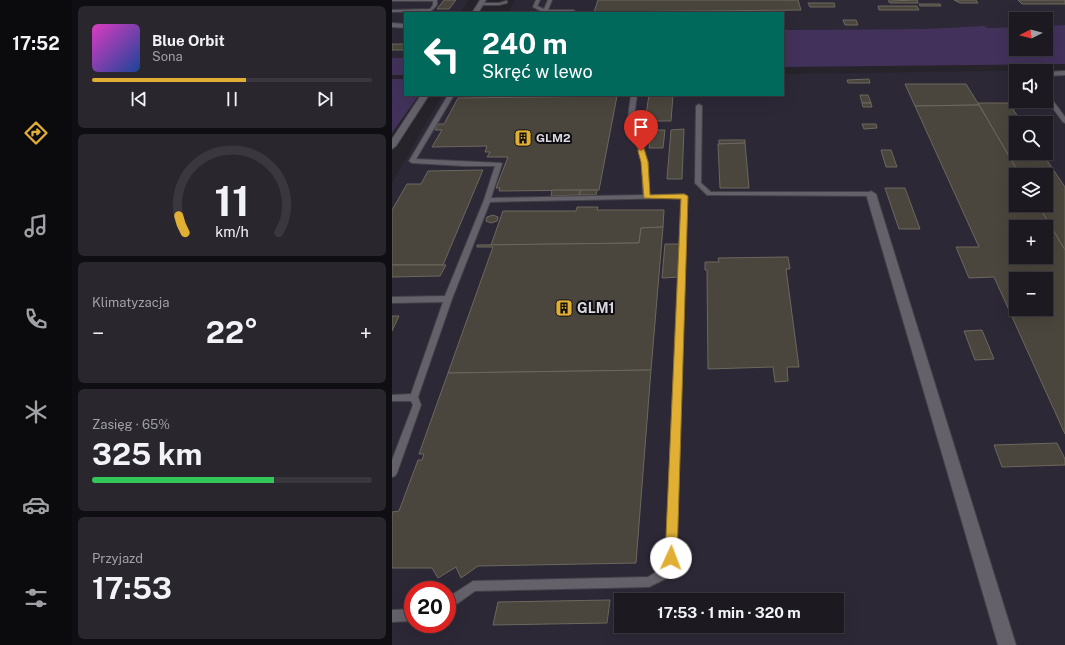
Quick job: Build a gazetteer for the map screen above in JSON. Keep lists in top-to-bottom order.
{
  "places": {
    "building": ["GLM2", "GLM1"]
  },
  "north": "left",
  "page": {
    "tabs": "17:52",
    "map_buttons": ["+", "−"],
    "turn": ["240 m", "Skręć w lewo"],
    "song": ["Blue Orbit", "Sona"],
    "tile": [
      "Klimatyzacja",
      ["Zasięg · 65%", "325 km"],
      ["Przyjazd", "17:53"]
    ],
    "heat": ["−", "22°", "+"],
    "limit": "20",
    "trip": "17:53 · 1 min · 320 m",
    "gauge": ["11", "km/h"]
  }
}
